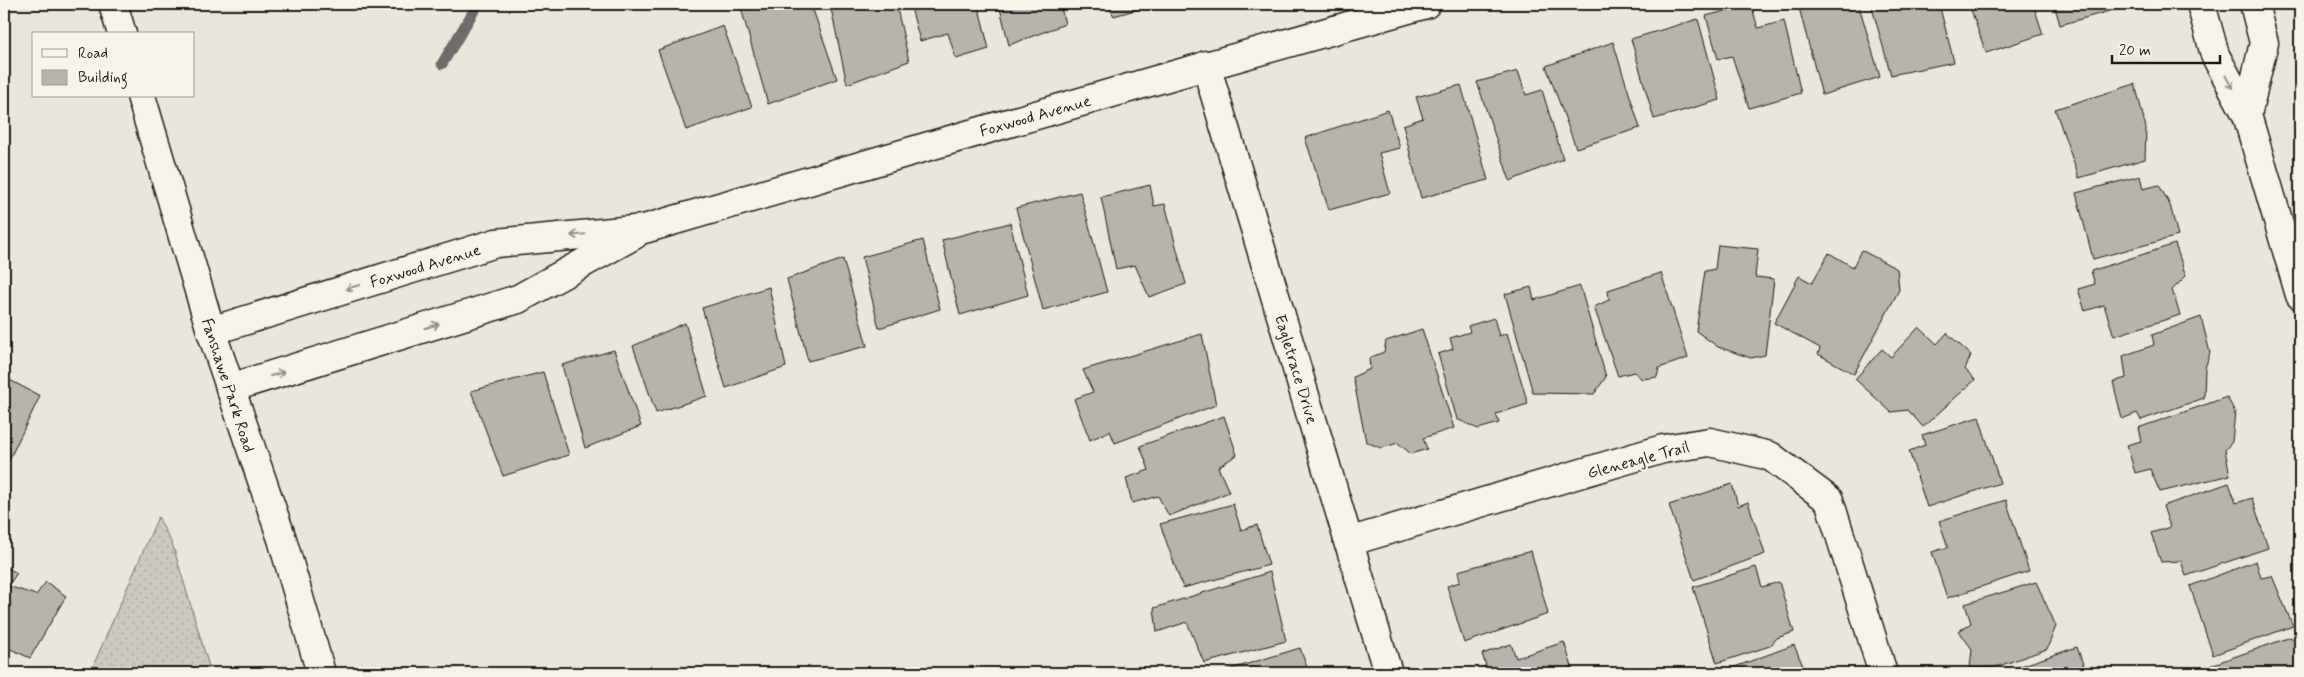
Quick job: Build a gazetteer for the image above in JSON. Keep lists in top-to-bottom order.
{
  "streets": {
    "street": [
      "Foxwood Avenue",
      "Eagletrace Drive",
      "Fanshawe Park Road",
      "Gleneagle Trail"
    ]
  },
  "crossings": [
    ["Foxwood Avenue", "Eagletrace Drive"],
    ["Foxwood Avenue", "Fanshawe Park Road"],
    ["Eagletrace Drive", "Gleneagle Trail"]
  ],
  "legend": ["Road", "Building"],
  "scale_bar": "20 m"
}
